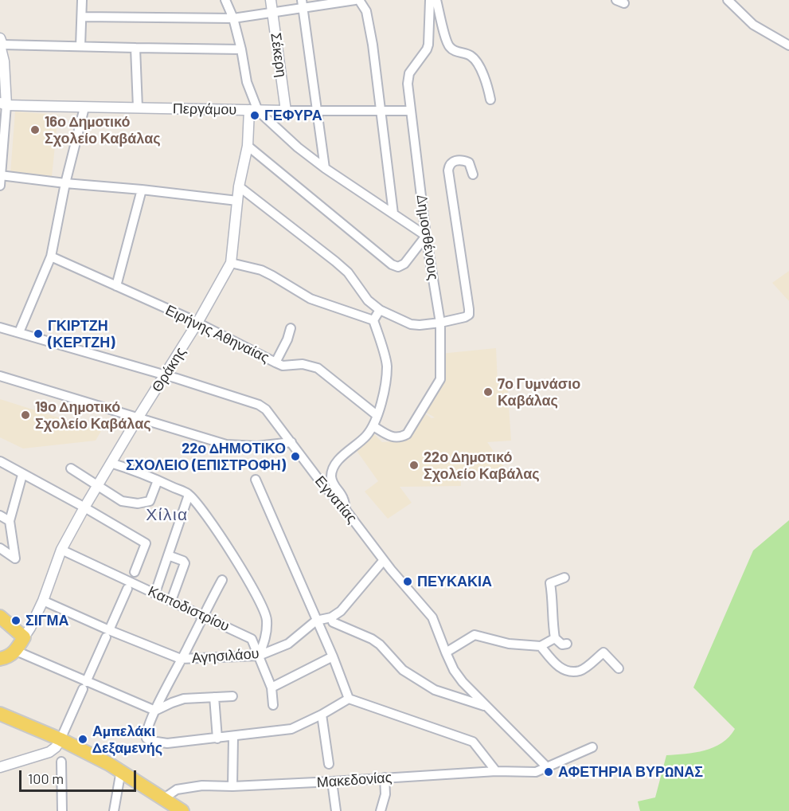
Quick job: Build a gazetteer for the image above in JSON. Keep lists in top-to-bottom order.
{
  "streets": {
    "street": [
      "Σέκερη",
      "Περγάμου",
      "Δημοσθένους",
      "Ειρήνης Αθηναίας",
      "Θράκης",
      "Εγνατίας",
      "Καποδιστρίου",
      "Αγησιλάου",
      "Μακεδονίας"
    ]
  },
  "crossings": [
    ["Σέκερη", "Περγάμου"],
    ["Περγάμου", "Δημοσθένους"],
    ["Περγάμου", "Θράκης"],
    ["Ειρήνης Αθηναίας", "Θράκης"],
    ["Θράκης", "Εγνατίας"],
    ["Θράκης", "Καποδιστρίου"],
    ["Θράκης", "Αγησιλάου"],
    ["Εγνατίας", "Αγησιλάου"],
    ["Εγνατίας", "Μακεδονίας"],
    ["Καποδιστρίου", "Αγησιλάου"]
  ],
  "districts": ["Χίλια"],
  "places": [
    "ΓΕΦΥΡΑ",
    "16ο Δημοτικό Σχολείο Καβάλας",
    "ΓΚΙΡΤΖΗ (ΚΕΡΤΖΗ)",
    "7ο Γυμνάσιο Καβάλας",
    "19ο Δημοτικό Σχολείο Καβάλας",
    "22ο ΔΗΜΟΤΙΚΟ ΣΧΟΛΕΙΟ (ΕΠΙΣΤΡΟΦΗ)",
    "22ο Δημοτικό Σχολείο Καβάλας",
    "ΠΕΥΚΑΚΙΑ",
    "ΣΙΓΜΑ",
    "Αμπελάκι Δεξαμενής",
    "ΑΦΕΤΗΡΙΑ ΒΥΡΩΝΑΣ"
  ],
  "scale_bar": "100 m"
}
